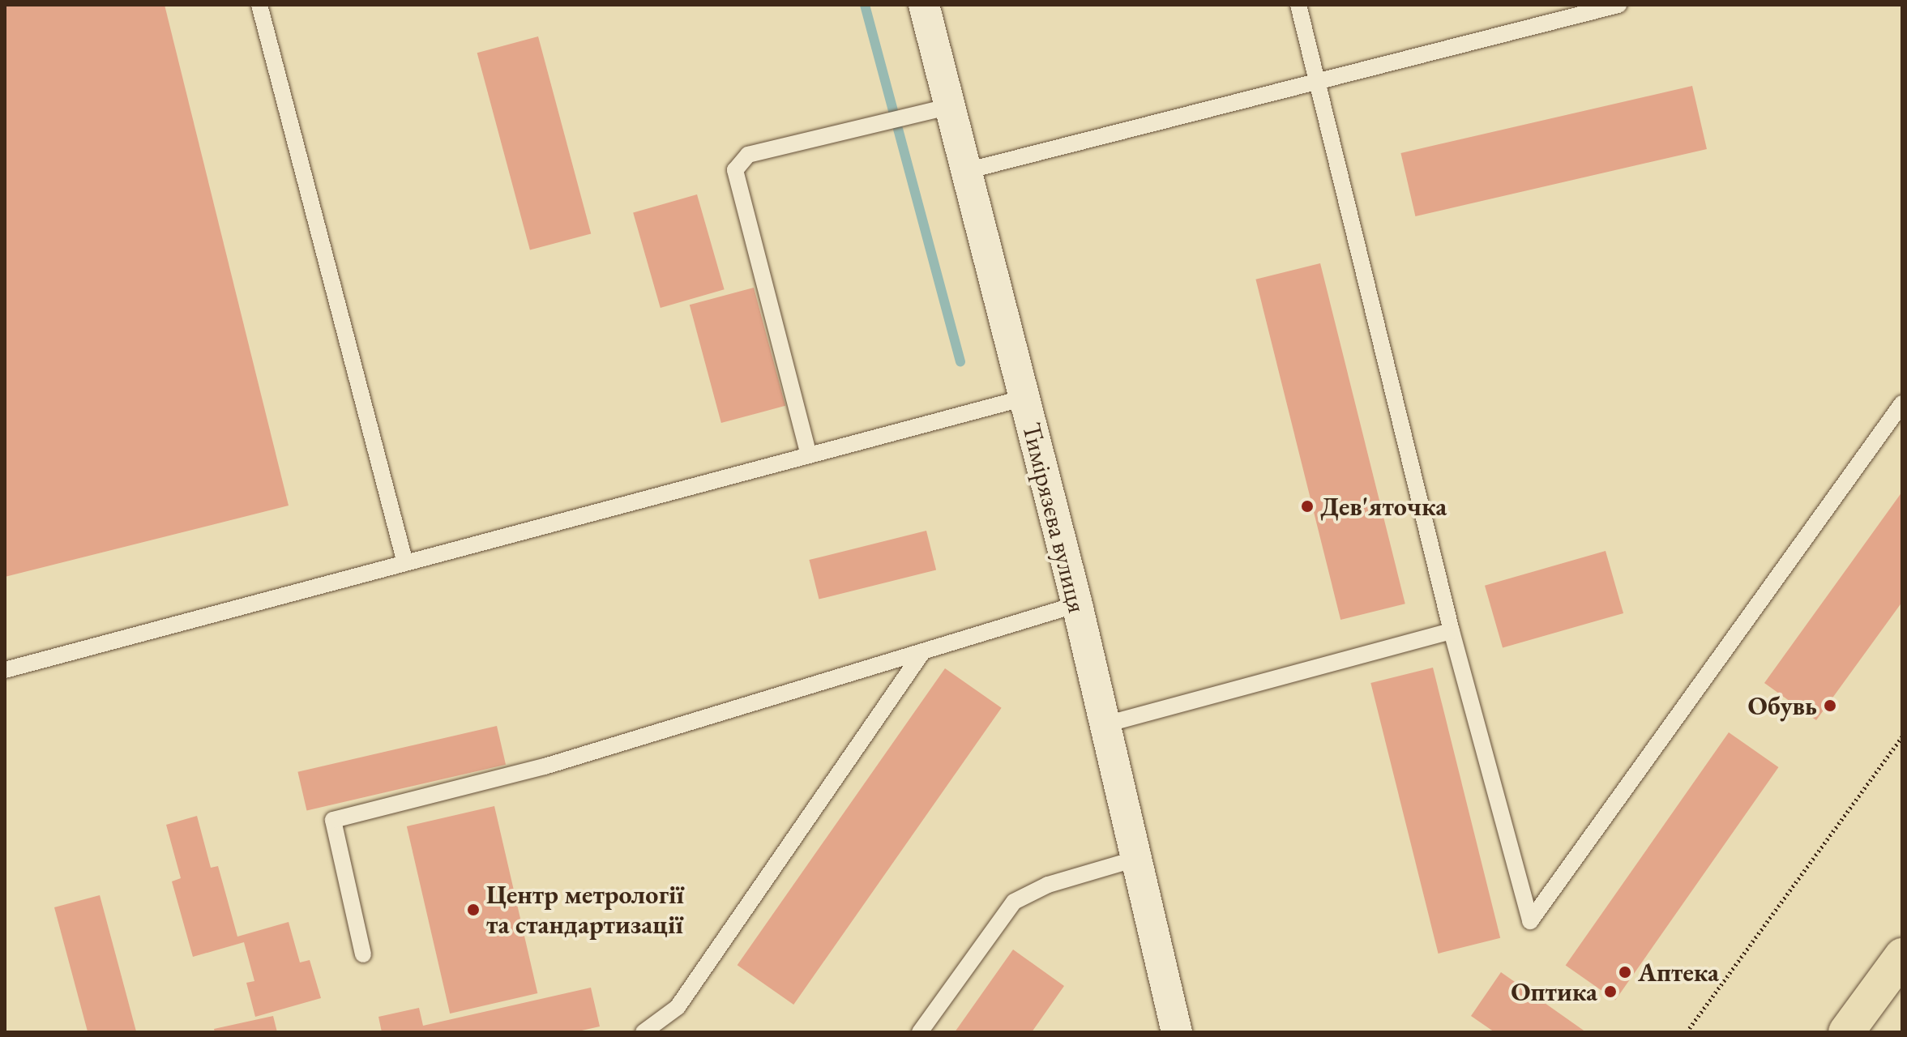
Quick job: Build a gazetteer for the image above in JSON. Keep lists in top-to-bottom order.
{
  "streets": {
    "street": ["Тимірязєва вулиця"]
  },
  "places": [
    "Дев'яточка",
    "Обувь",
    "Центр метрології та стандартизації",
    "Аптека",
    "Оптика"
  ]
}
